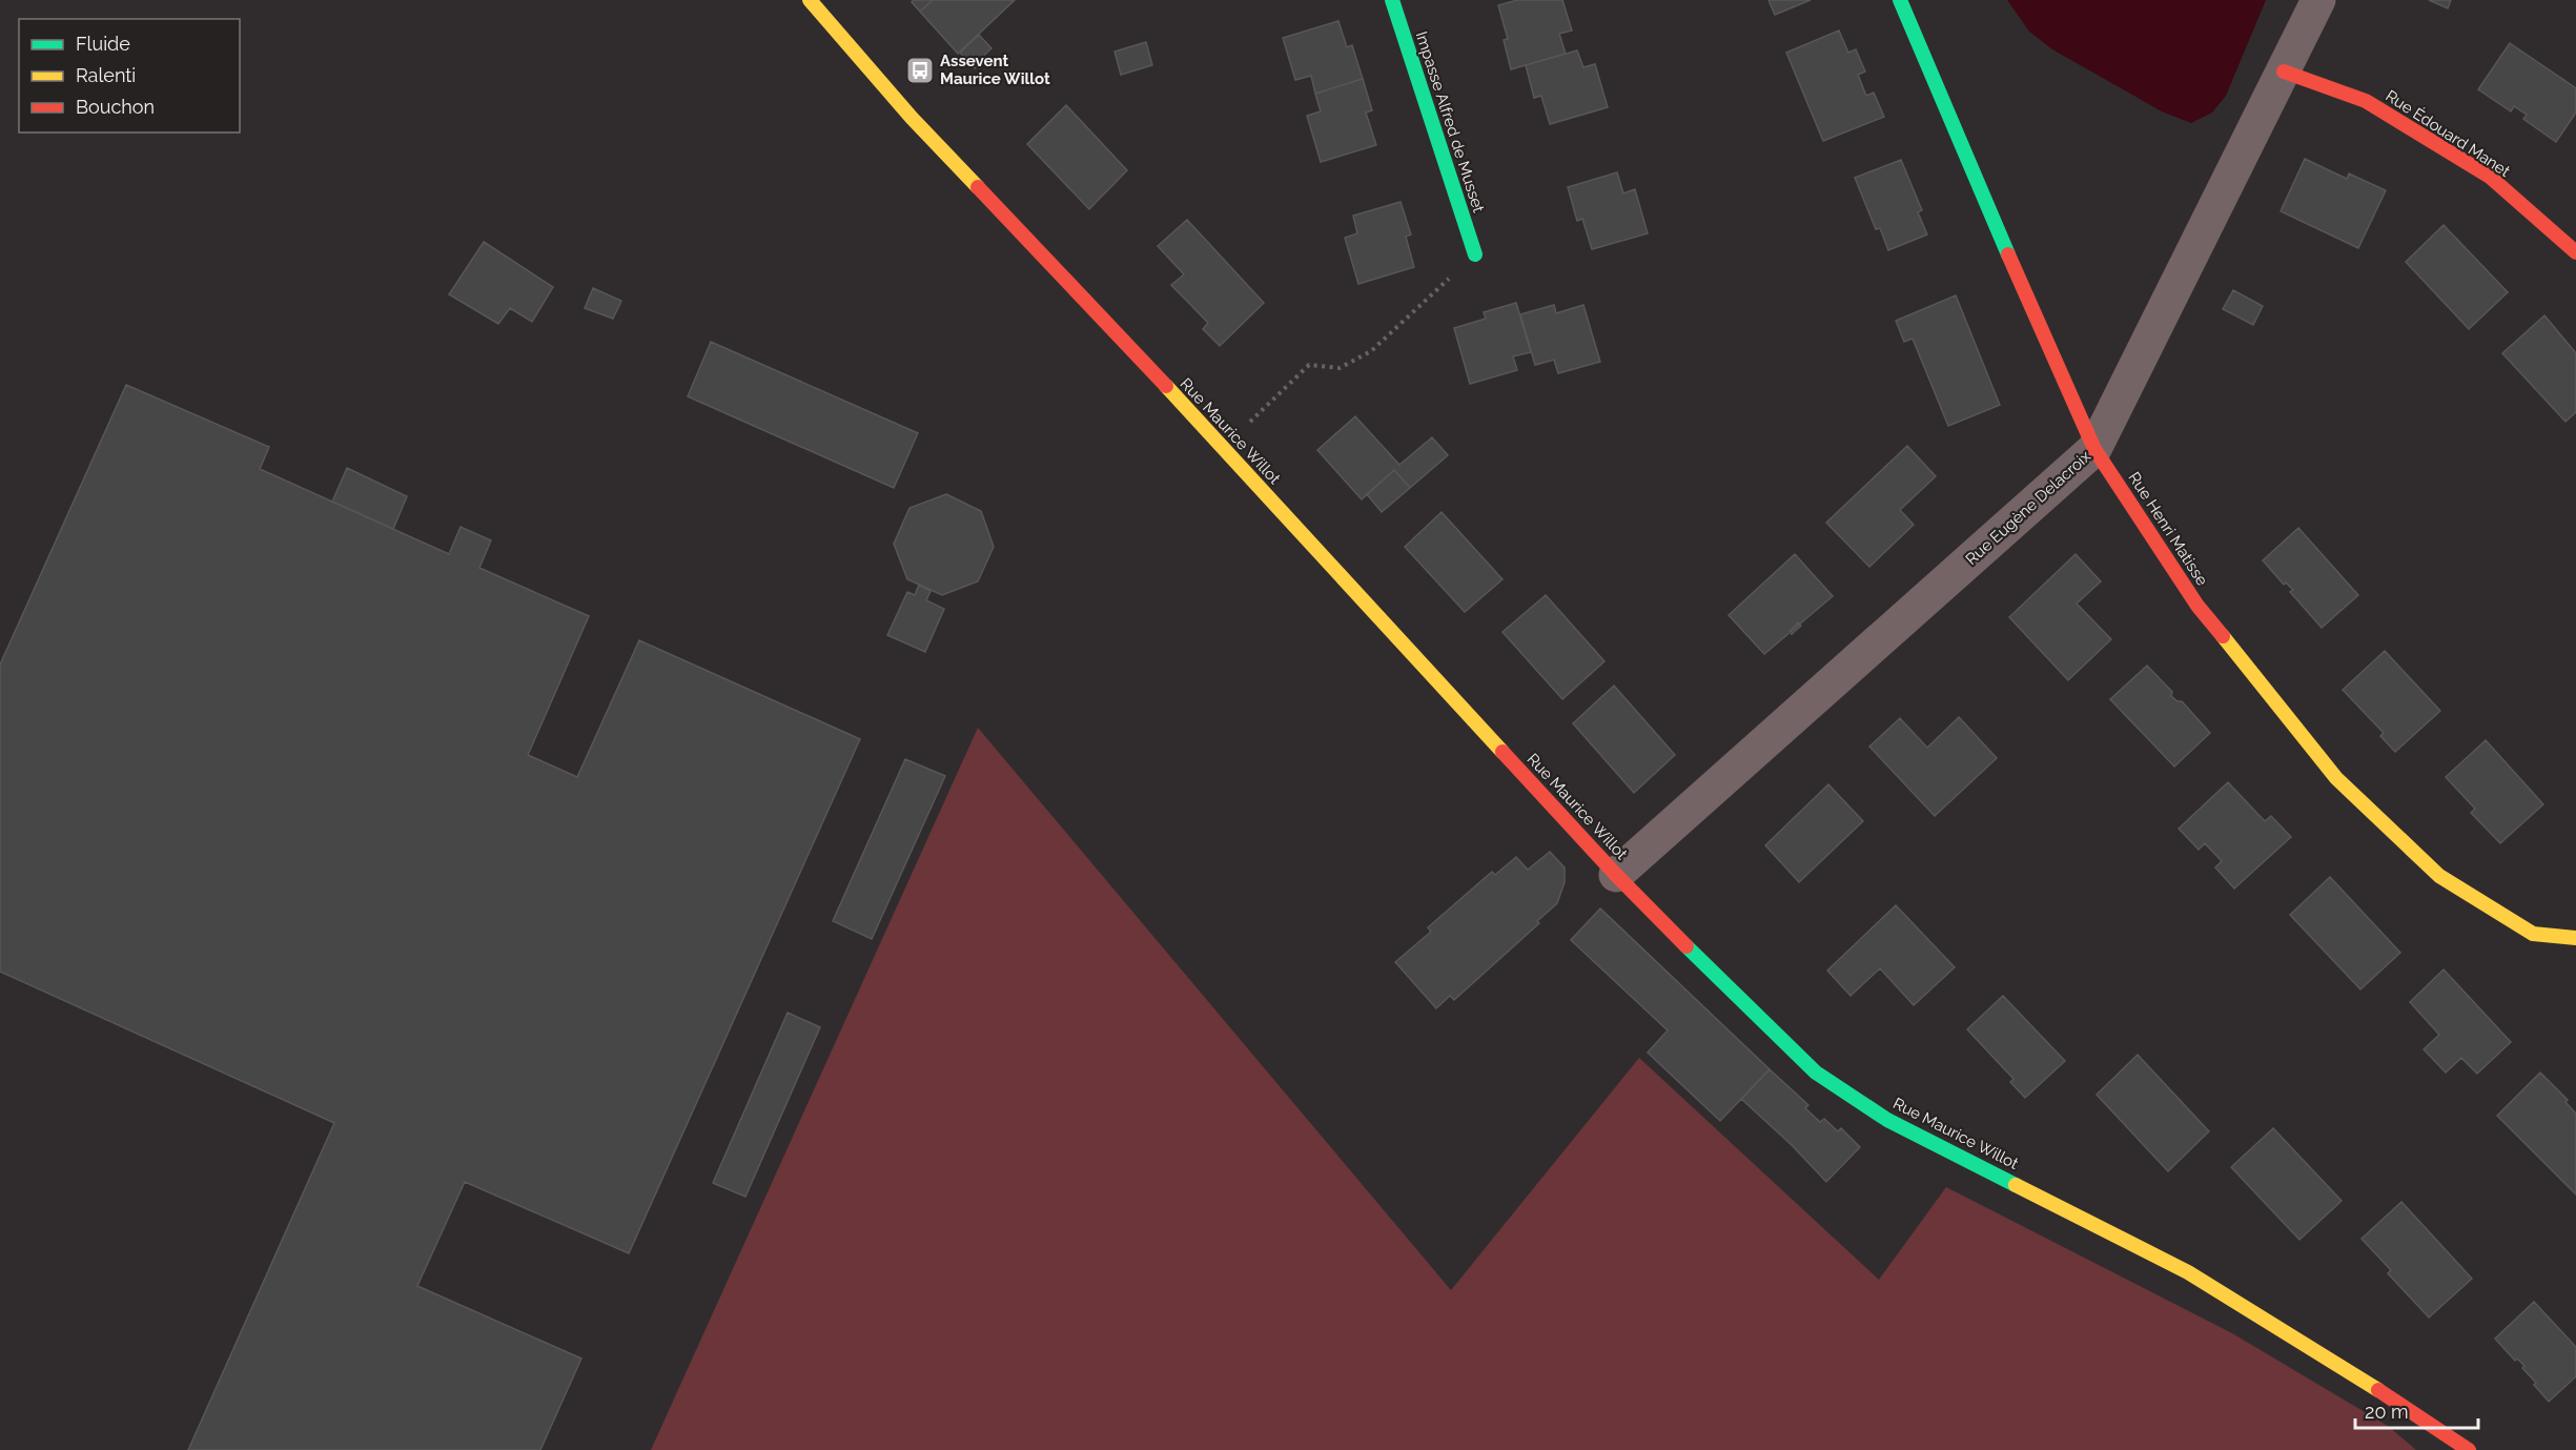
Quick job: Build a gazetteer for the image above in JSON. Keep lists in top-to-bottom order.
{
  "streets": {
    "street": [
      "Impasse Alfred de Musset",
      "Rue Édouard Manet",
      "Rue Maurice Willot",
      "Rue Eugène Delacroix",
      "Rue Henri Matisse"
    ]
  },
  "crossings": [
    ["Rue Édouard Manet", "Rue Eugène Delacroix"],
    ["Rue Maurice Willot", "Rue Eugène Delacroix"],
    ["Rue Eugène Delacroix", "Rue Henri Matisse"]
  ],
  "places": {
    "bus stop": ["Assevent Maurice Willot"]
  },
  "legend": ["Fluide", "Ralenti", "Bouchon"],
  "scale_bar": "20 m"
}
